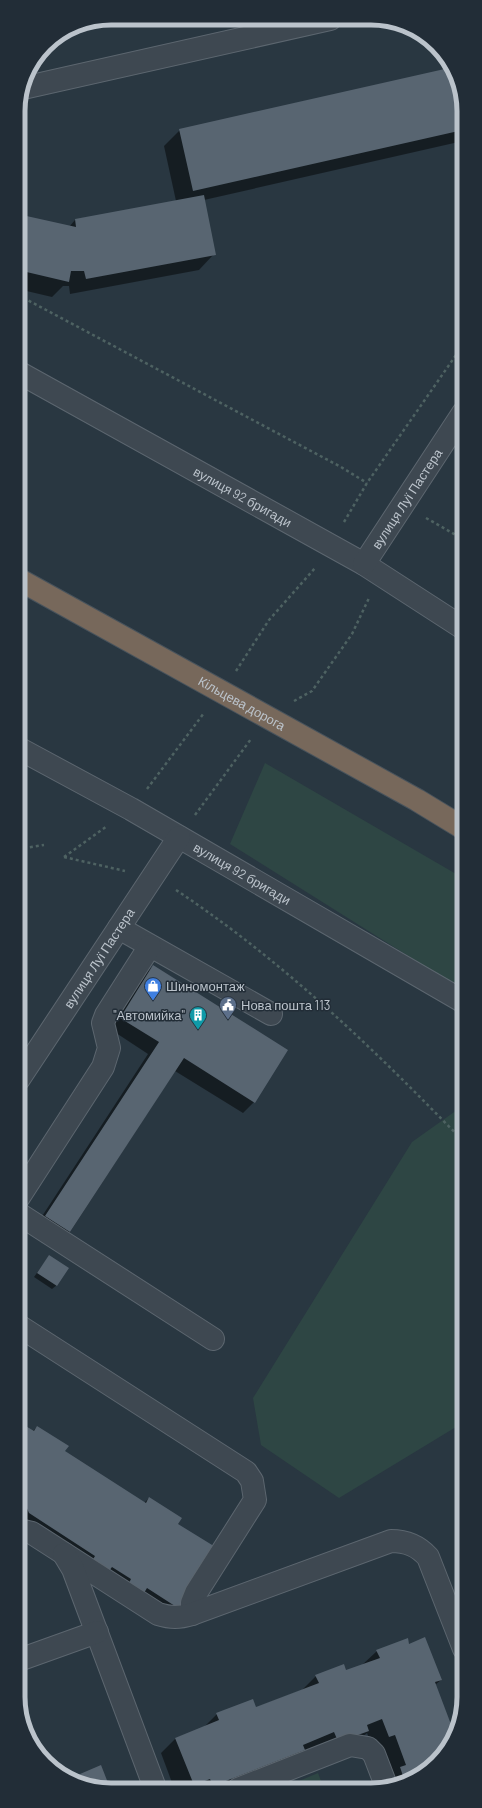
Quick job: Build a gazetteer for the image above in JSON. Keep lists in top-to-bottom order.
{
  "streets": {
    "highway": ["Кільцева дорога"],
    "street": ["вулиця 92 бригади", "вулиця Луї Пастера"]
  },
  "crossings": [
    ["вулиця 92 бригади", "вулиця Луї Пастера"]
  ],
  "places": {
    "shop": ["Шиномонтаж"],
    "public building": ["Нова пошта 113"],
    "building": ["\"Автомийка\""]
  }
}
